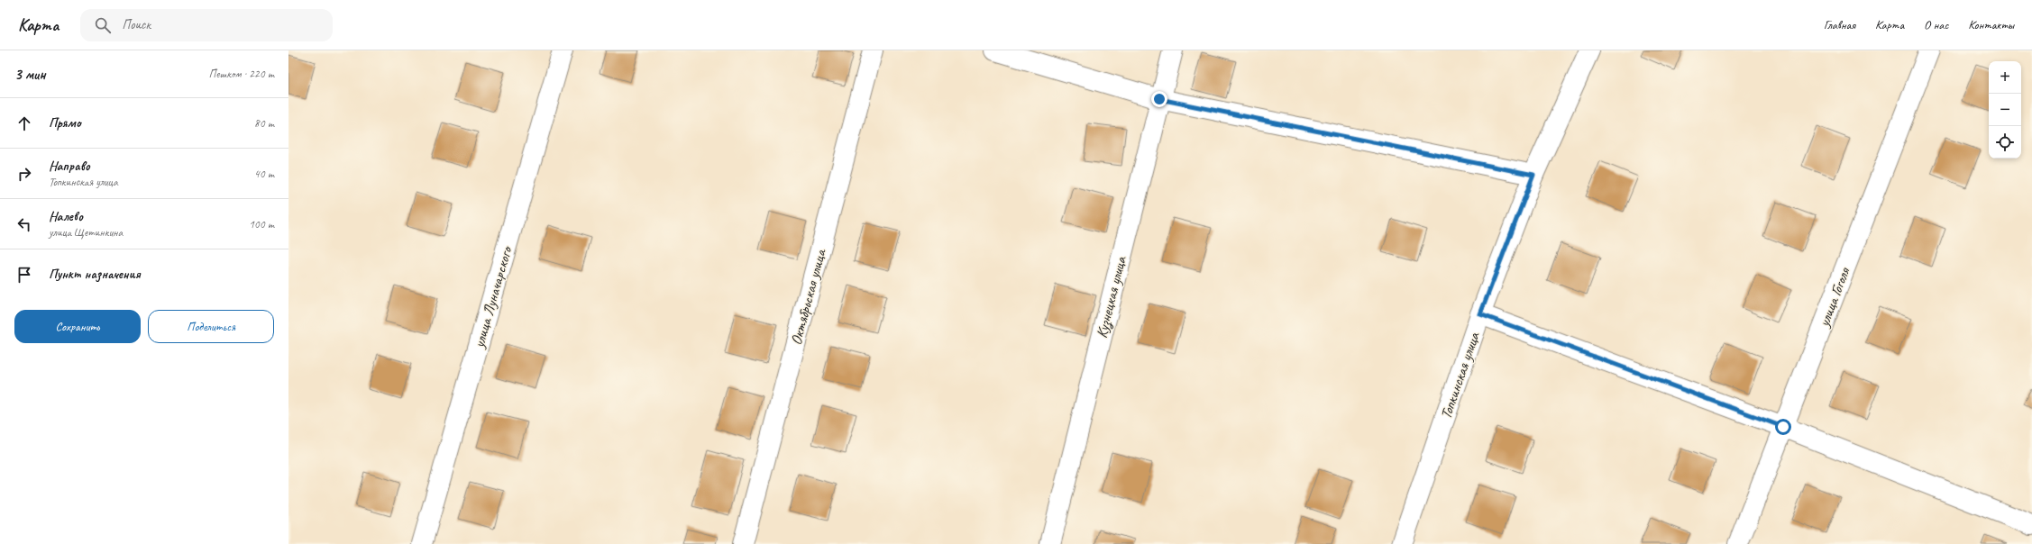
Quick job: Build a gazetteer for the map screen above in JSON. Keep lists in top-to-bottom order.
{
  "streets": {
    "street": [
      "улица Луначарского",
      "Октябрьская улица",
      "Кузнецкая улица",
      "улица Гоголя",
      "Топкинская улица"
    ]
  },
  "page": {
    "header": "Карта",
    "search": "Поиск",
    "nav": [
      "Главная",
      "Карта",
      "О нас",
      "Контакты"
    ],
    "heading": ["3 мин", "Пешком · 220 m"],
    "map_buttons": ["+", "−"],
    "list": [
      ["Прямо", "80 m"],
      ["Направо", "Топкинская улица", "40 m"],
      ["Налево", "улица Щетинкина", "100 m"],
      "Пункт назначения"
    ],
    "buttons": ["Сохранить", "Поделиться"]
  }
}
